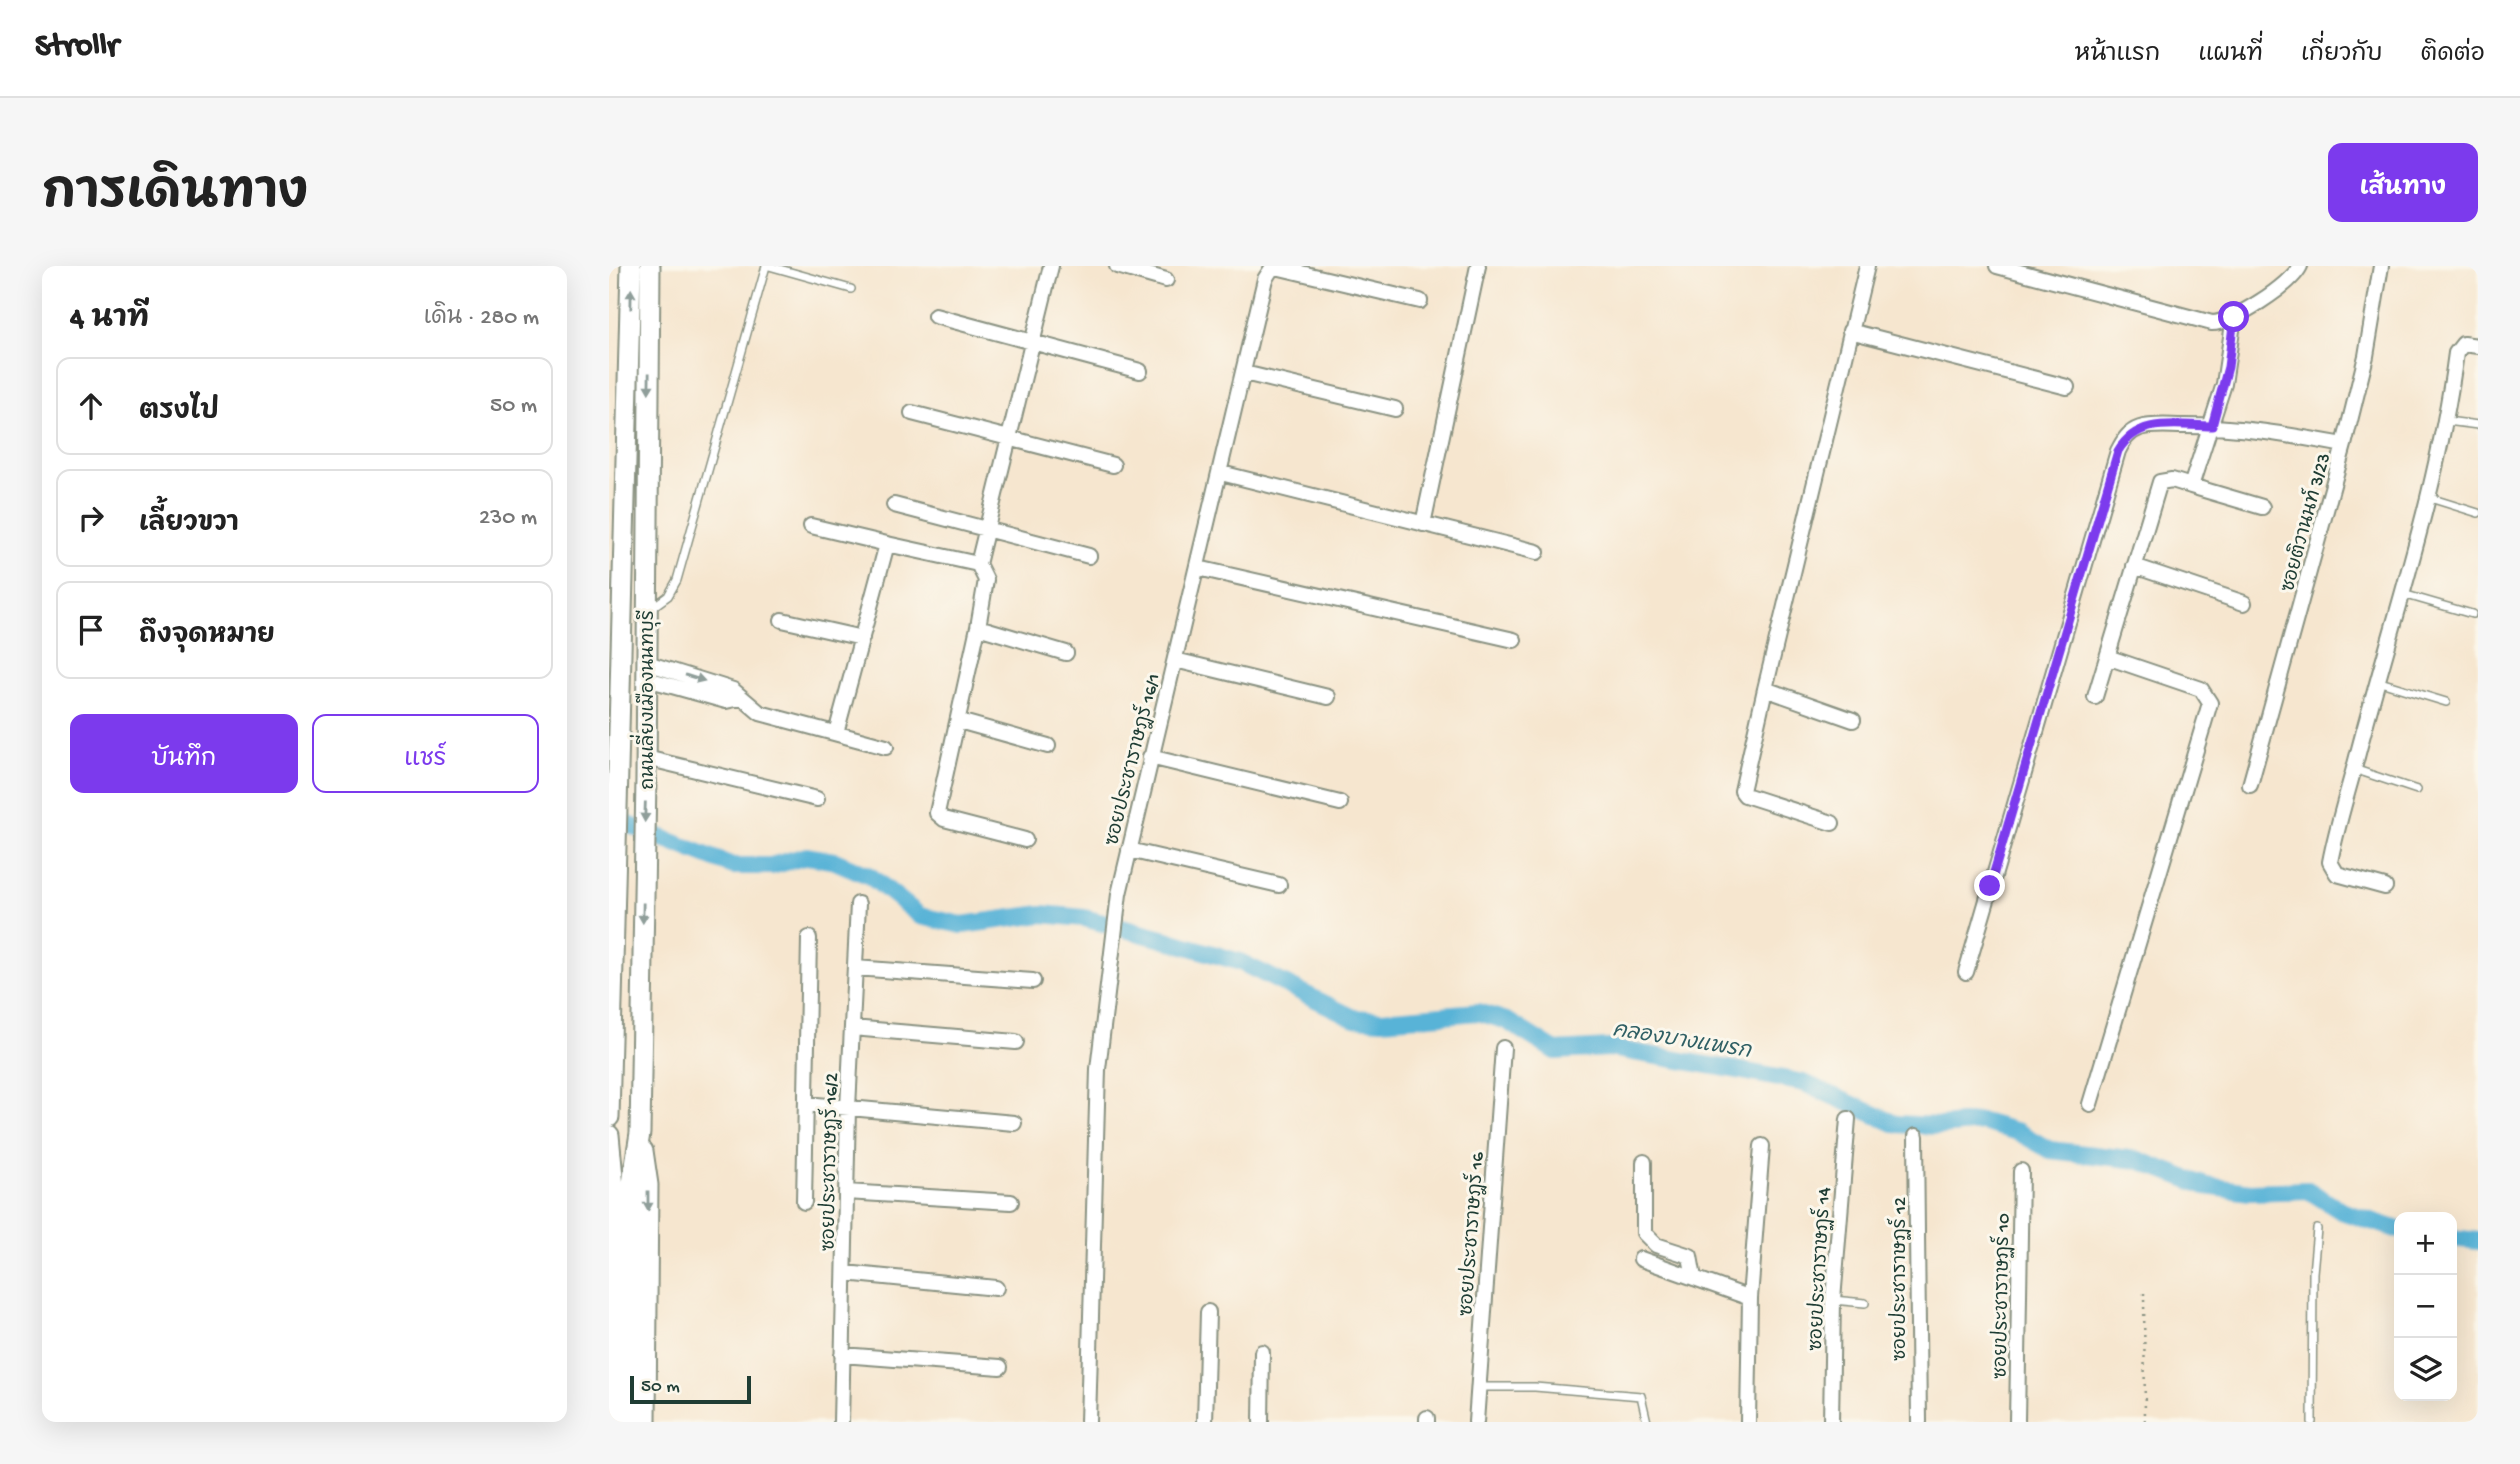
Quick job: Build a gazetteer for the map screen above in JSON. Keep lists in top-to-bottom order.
{
  "streets": {
    "main road": ["ถนนเลี่ยงเมืองนนทบุรี"],
    "street": [
      "ซอยติวานนท์ 3/23",
      "ซอยประชาราษฎร์ 16/1",
      "ซอยประชาราษฎร์ 16/2",
      "ซอยประชาราษฎร์ 16",
      "ซอยประชาราษฏร์ 14",
      "ซอยประชาราษฏร์ 12",
      "ซอยประชาราษฏร์ 10"
    ]
  },
  "water": ["คลองบางแพรก"],
  "scale_bar": "50 m",
  "page": {
    "header": "Strollr",
    "nav": [
      "หน้าแรก",
      "แผนที่",
      "เกี่ยวกับ",
      "ติดต่อ"
    ],
    "title": "การเดินทาง",
    "buttons": [
      "เส้นทาง",
      ["บันทึก", "แชร์"]
    ],
    "heading": ["4 นาที", "เดิน · 280 m"],
    "list": [
      ["ตรงไป", "50 m"],
      ["เลี้ยวขวา", "230 m"],
      "ถึงจุดหมาย"
    ],
    "map_buttons": ["+", "−"],
    "scale": "50 m"
  }
}
